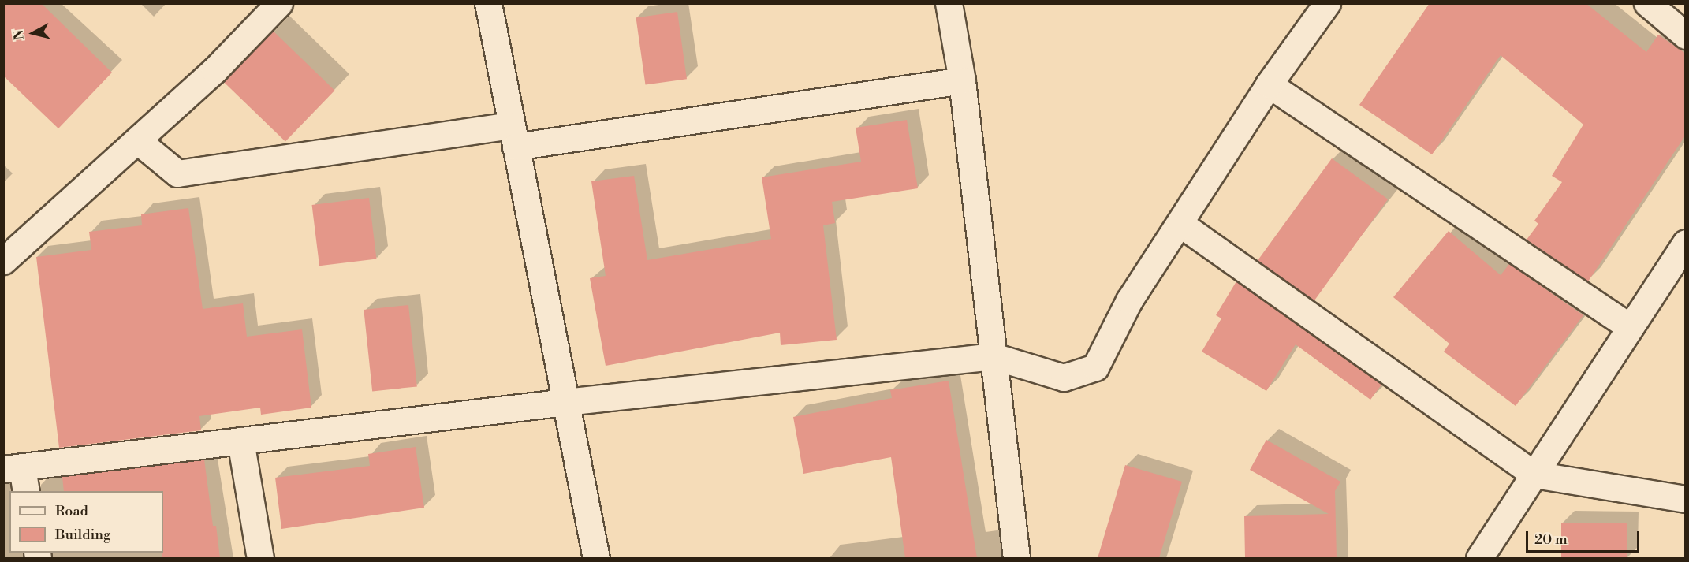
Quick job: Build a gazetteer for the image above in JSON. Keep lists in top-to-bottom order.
{
  "legend": ["Road", "Building"],
  "scale_bar": "20 m",
  "north": "left"
}
